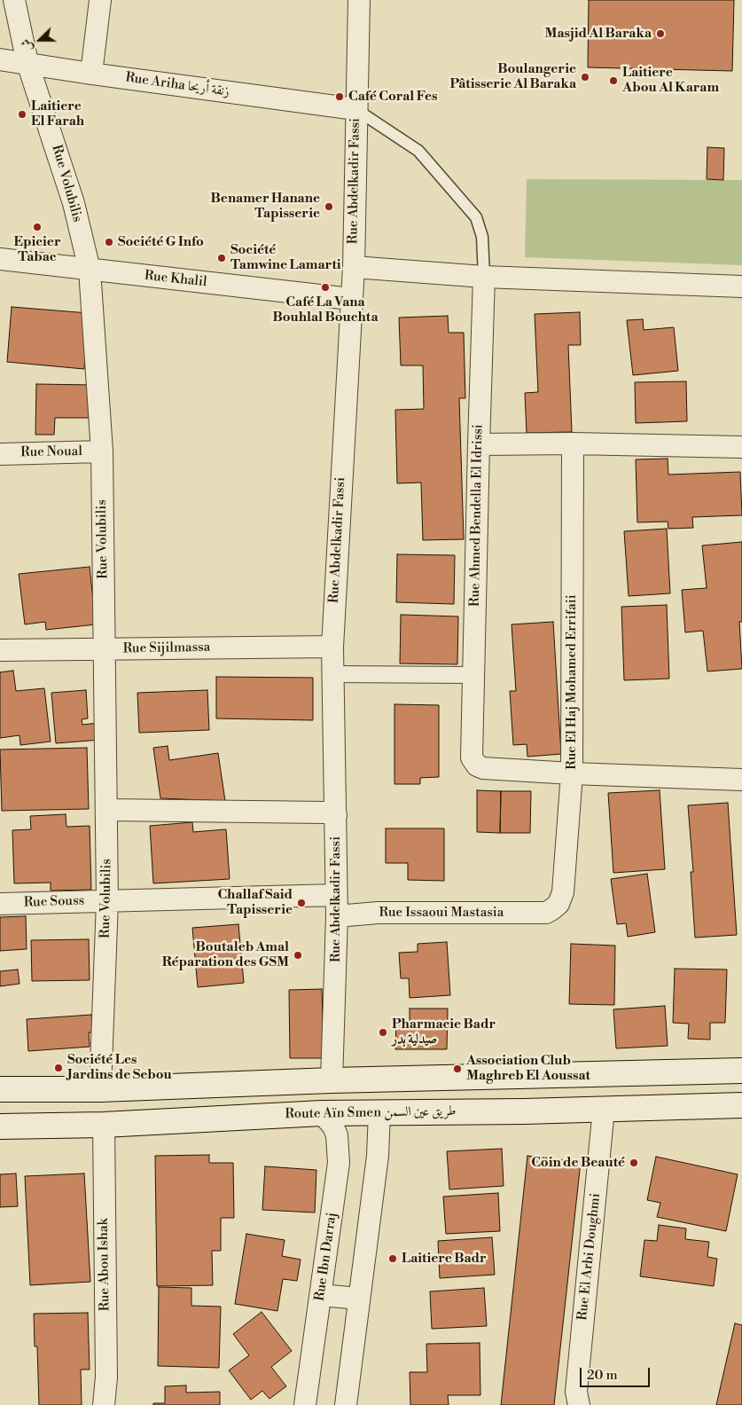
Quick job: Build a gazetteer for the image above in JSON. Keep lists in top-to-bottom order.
{
  "streets": {
    "main road": ["Route Aïn Smen طريق عين السمن"],
    "street": [
      "Rue Ariha زنقة أريحا",
      "Rue Abdelkadir Fassi",
      "Rue Volubilis",
      "Rue Khalil",
      "Rue Noual",
      "Rue Ahmed Bendella El Idrissi",
      "Rue Sijilmassa",
      "Rue El Haj Mohamed Errifaii",
      "Rue Souss",
      "Rue Issaoui Mastasia",
      "Rue Ibn Darraj",
      "Rue El Arbi Doughmi",
      "Rue Abou Ishak"
    ]
  },
  "crossings": [
    ["Rue Ariha زنقة أريحا", "Rue Abdelkadir Fassi"],
    ["Rue Ariha زنقة أريحا", "Rue Volubilis"],
    ["Rue Abdelkadir Fassi", "Rue Khalil"],
    ["Rue Abdelkadir Fassi", "Rue Sijilmassa"],
    ["Rue Abdelkadir Fassi", "Rue Souss"],
    ["Rue Abdelkadir Fassi", "Rue Issaoui Mastasia"],
    ["Rue Volubilis", "Rue Khalil"],
    ["Rue Volubilis", "Rue Noual"],
    ["Rue Volubilis", "Rue Sijilmassa"],
    ["Rue Volubilis", "Rue Souss"],
    ["Rue Ahmed Bendella El Idrissi", "Rue El Haj Mohamed Errifaii"],
    ["Rue El Haj Mohamed Errifaii", "Rue Issaoui Mastasia"],
    ["Route Aïn Smen طريق عين السمن", "Rue Ibn Darraj"],
    ["Route Aïn Smen طريق عين السمن", "Rue El Arbi Doughmi"],
    ["Route Aïn Smen طريق عين السمن", "Rue Abou Ishak"]
  ],
  "places": [
    "Masjid Al Baraka",
    "Boulangerie Pâtisserie Al Baraka",
    "Laitiere Abou Al Karam",
    "Café Coral Fes",
    "Laitiere El Farah",
    "Benamer Hanane Tapisserie",
    "Epicier Tabac",
    "Société G Info",
    "Société Tamwine Lamarti",
    "Café La Vana Bouhlal Bouchta",
    "Challaf Said Tapisserie",
    "Boutaleb Amal Réparation des GSM",
    "Pharmacie Badr صيدلية بدر",
    "Société Les Jardins de Sebou",
    "Association Club Maghreb El Aoussat",
    "Coin de Beauté",
    "Laitiere Badr"
  ],
  "scale_bar": "20 m",
  "north": "left"
}
